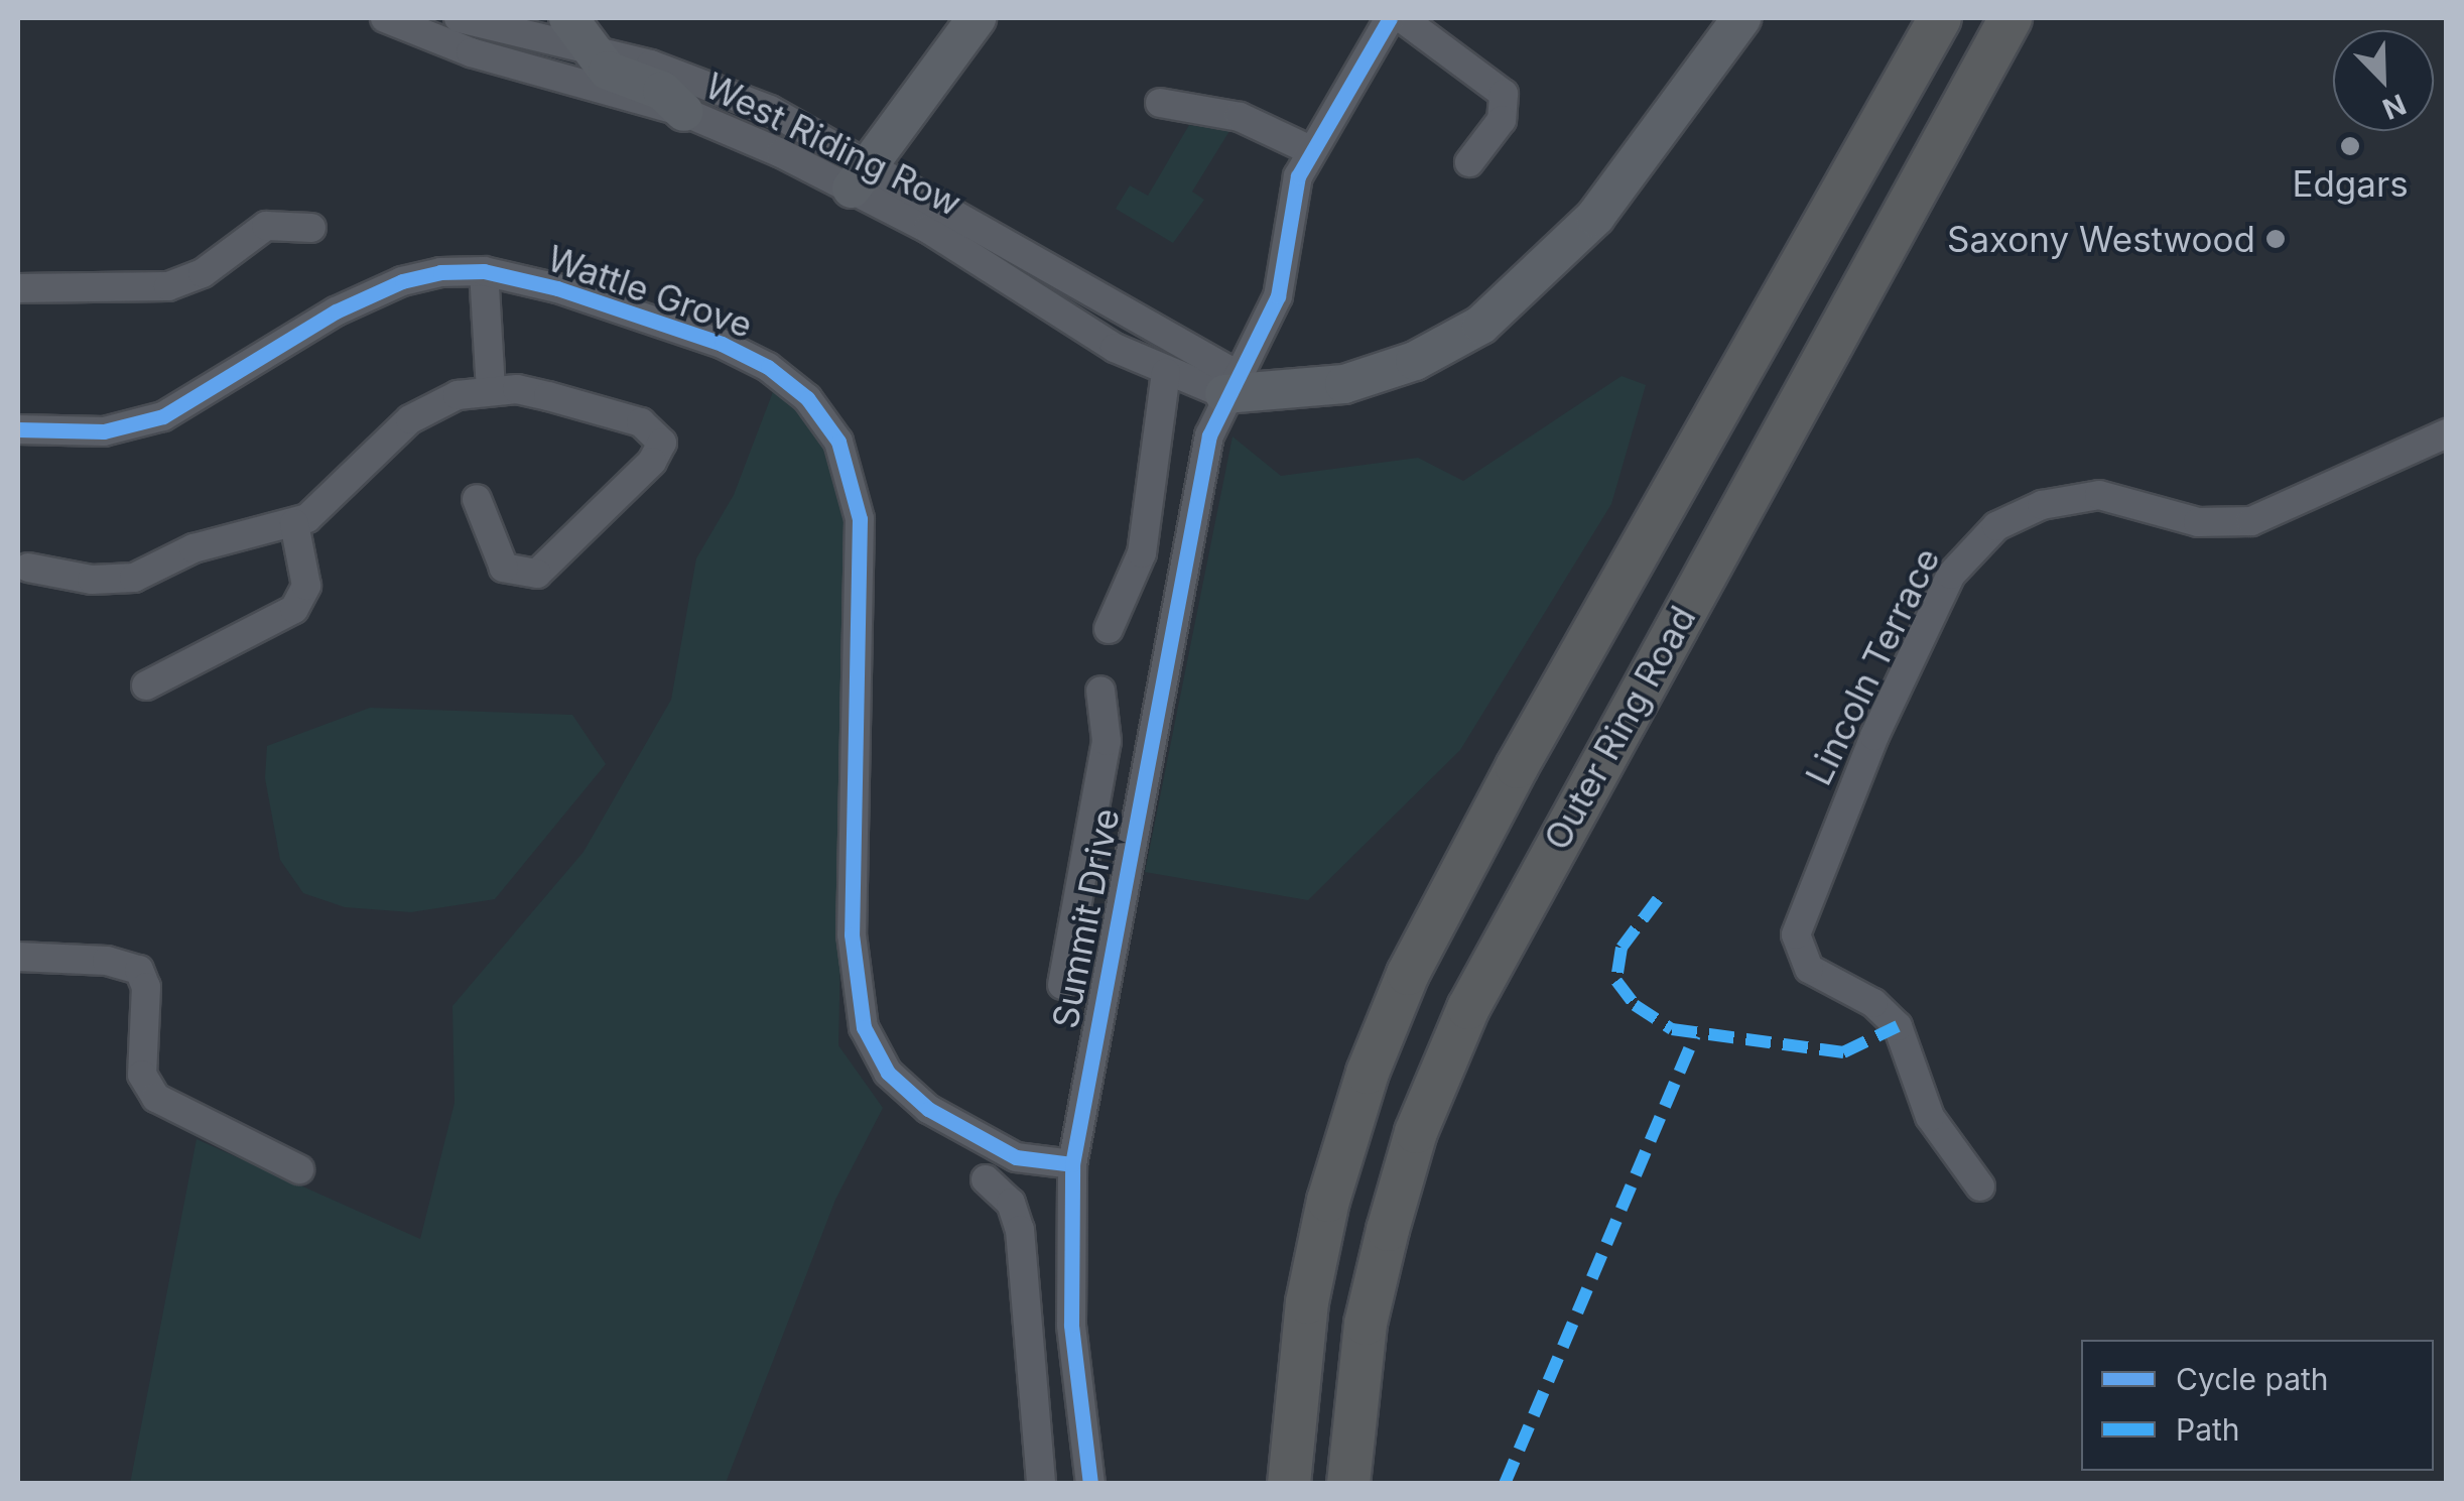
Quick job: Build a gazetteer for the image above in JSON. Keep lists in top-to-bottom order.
{
  "streets": {
    "highway": ["Outer Ring Road"],
    "street": [
      "West Riding Row",
      "Wattle Grove",
      "Lincoln Terrace",
      "Summit Drive"
    ]
  },
  "crossings": [
    ["West Riding Row", "Summit Drive"],
    ["Wattle Grove", "Summit Drive"]
  ],
  "places": ["Edgars", "Saxony Westwood"],
  "legend": ["Cycle path", "Path"],
  "north": "bottom right"
}
